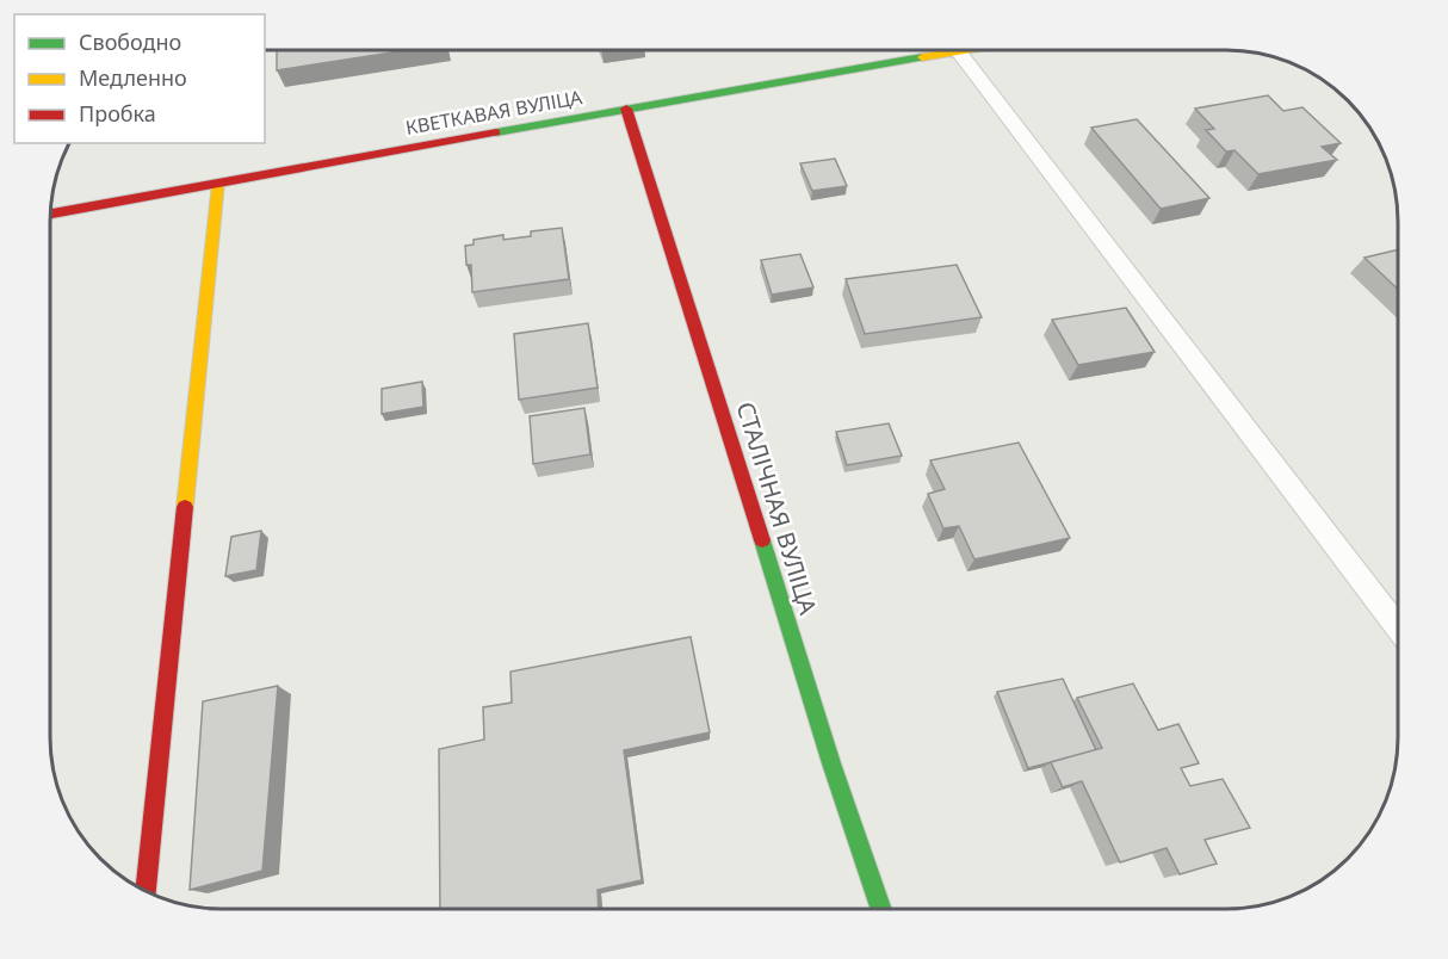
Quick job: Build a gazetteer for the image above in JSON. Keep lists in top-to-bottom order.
{
  "streets": {
    "street": ["КВЕТКАВАЯ ВУЛІЦА", "СТАЛІЧНАЯ ВУЛІЦА"]
  },
  "crossings": [
    ["КВЕТКАВАЯ ВУЛІЦА", "СТАЛІЧНАЯ ВУЛІЦА"]
  ],
  "legend": ["Свободно", "Медленно", "Пробка"]
}
